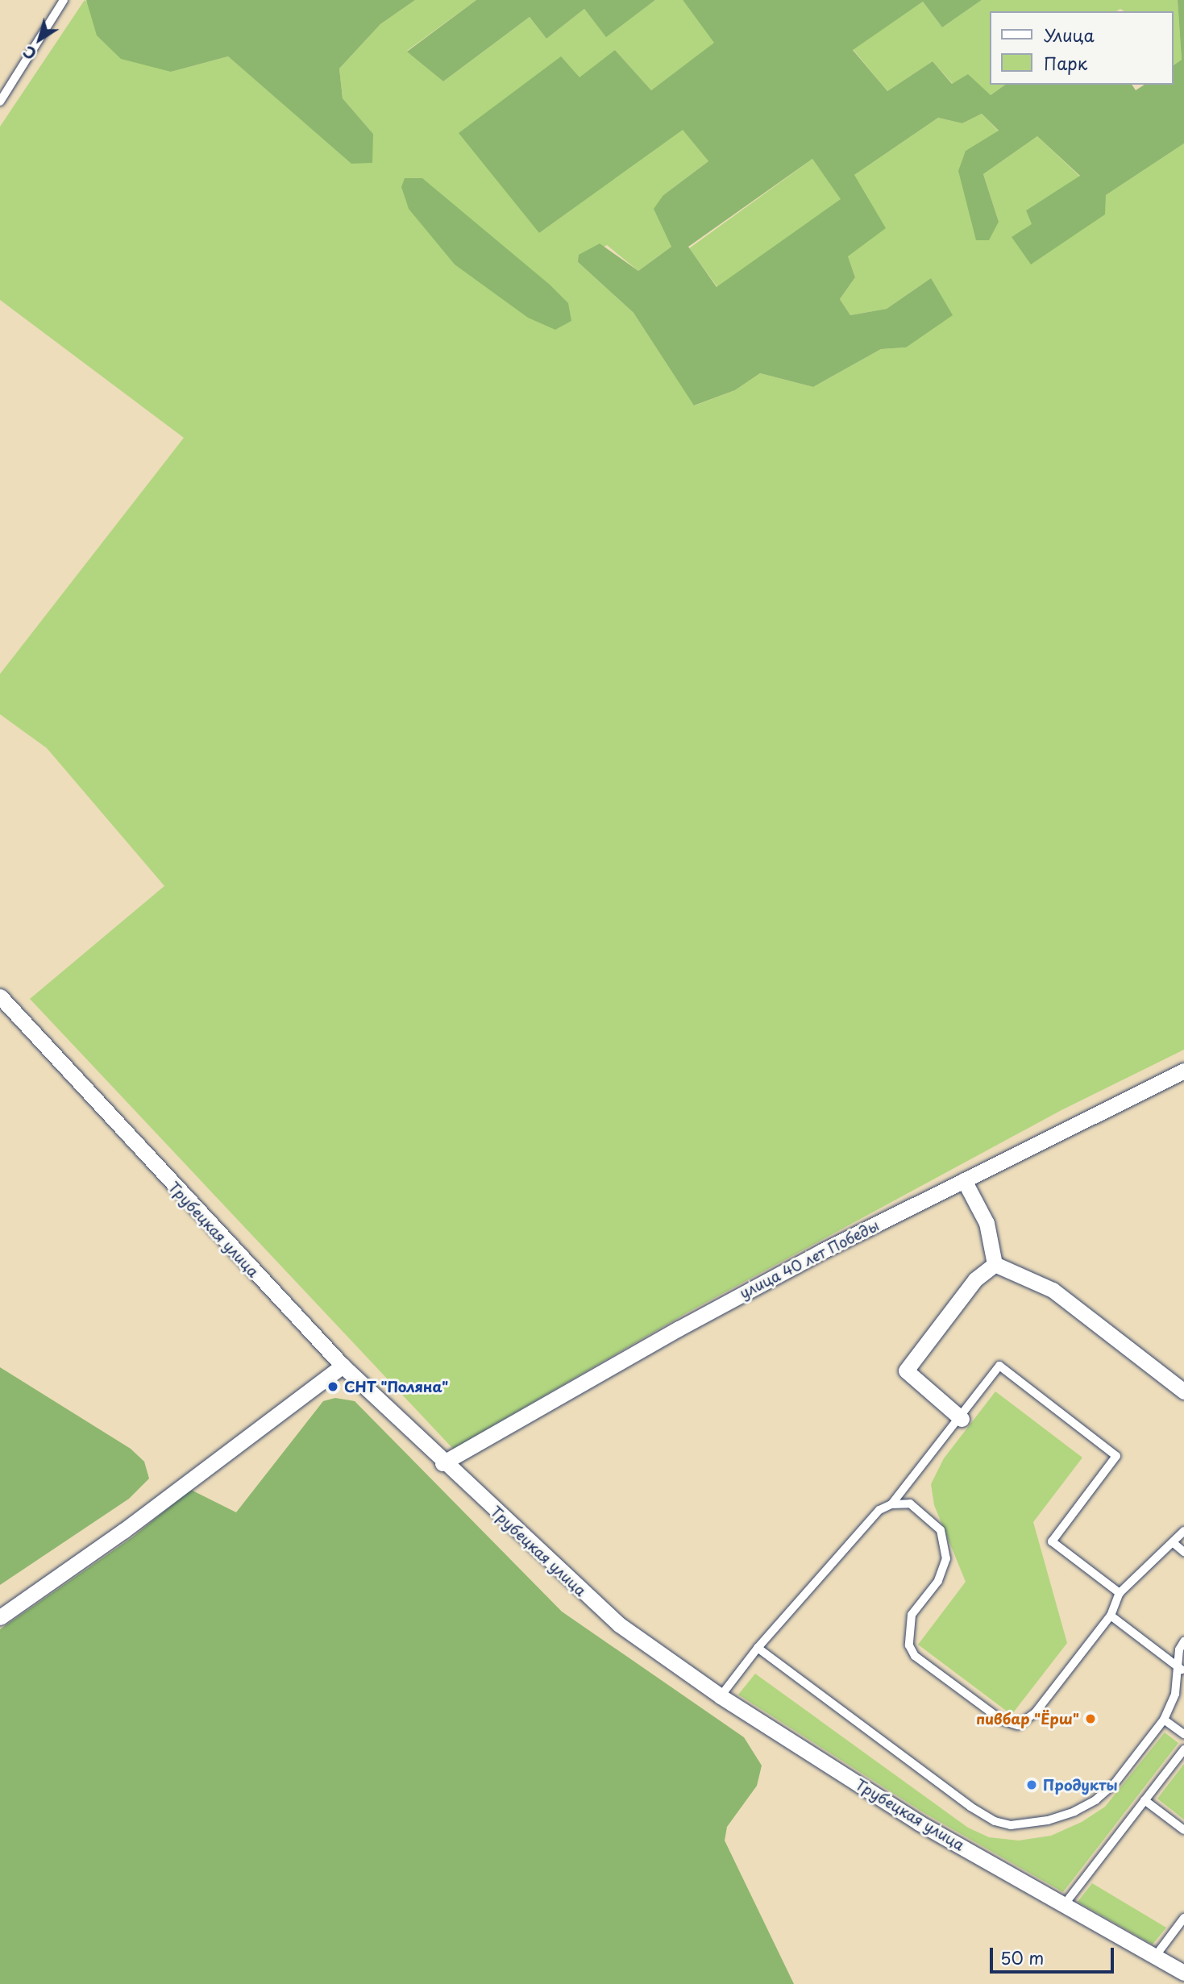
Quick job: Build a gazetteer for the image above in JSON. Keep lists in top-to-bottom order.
{
  "streets": {
    "street": ["Трубецкая улица", "улица 40 лет Победы"]
  },
  "crossings": [
    ["Трубецкая улица", "улица 40 лет Победы"]
  ],
  "places": ["СНТ \"Поляна\"", "пивбар \"Ёрш\"", "Продукты"],
  "legend": ["Улица", "Парк"],
  "scale_bar": "50 m",
  "north": "bottom left"
}
